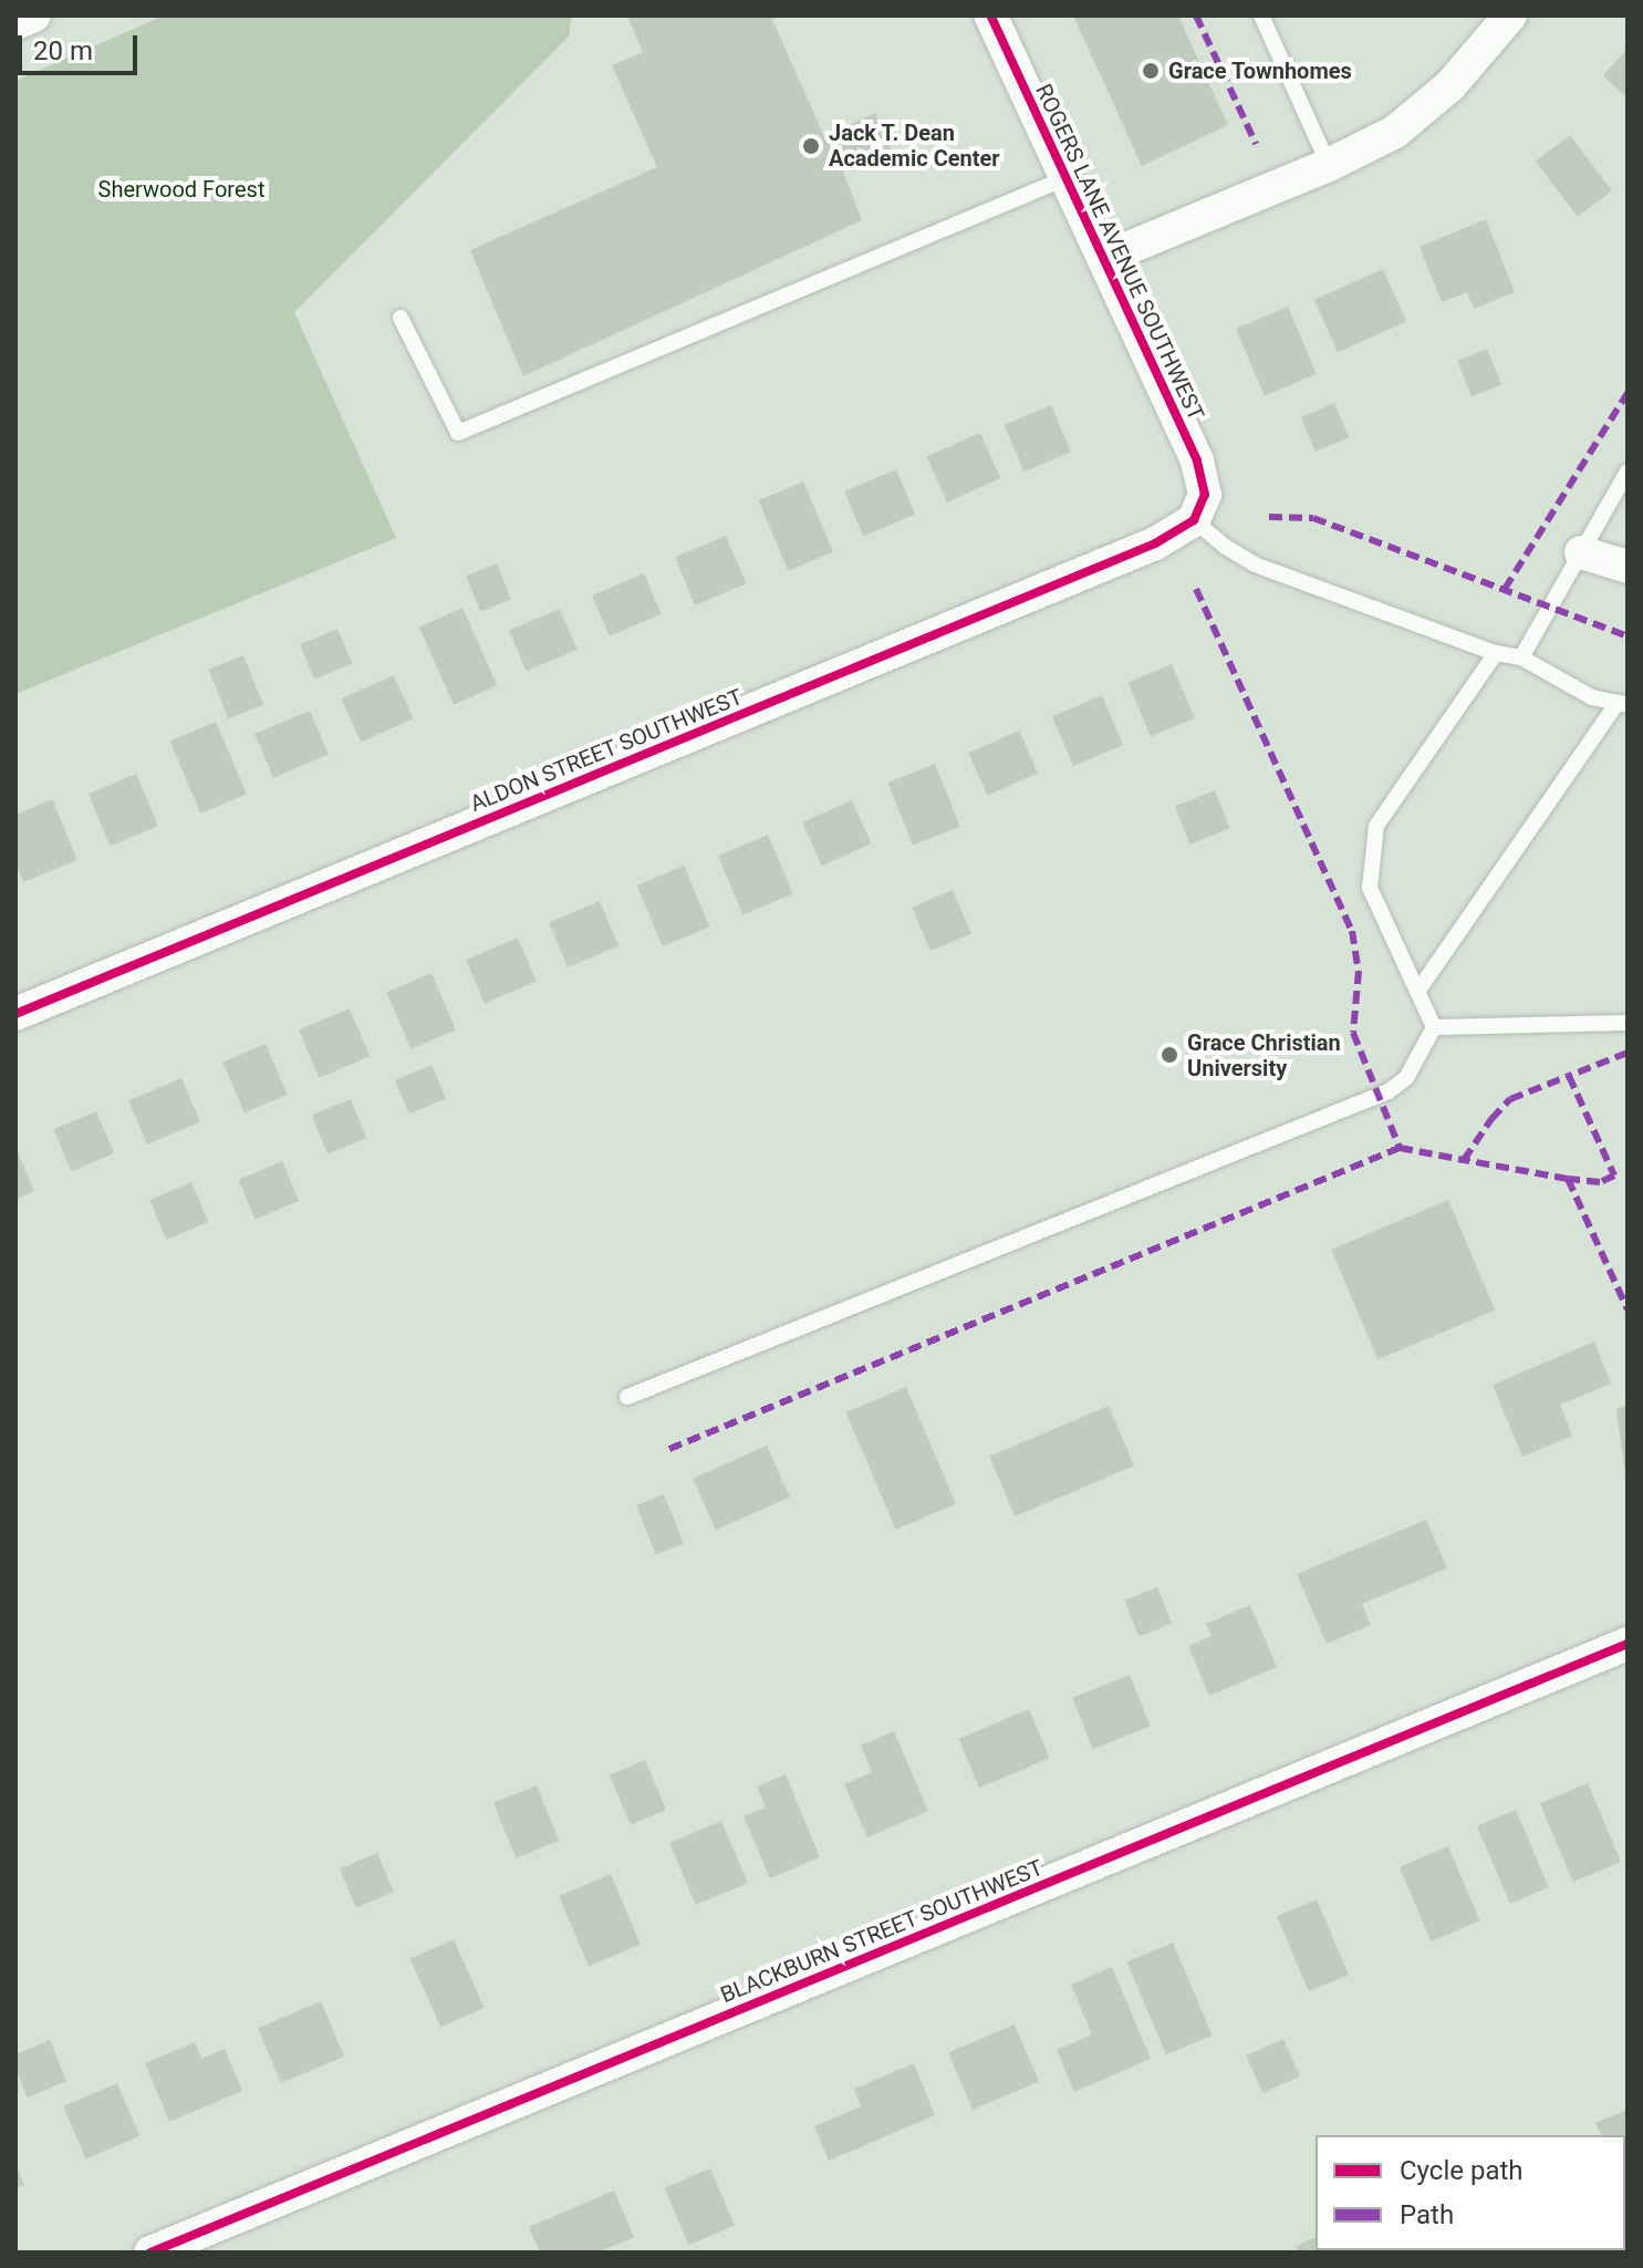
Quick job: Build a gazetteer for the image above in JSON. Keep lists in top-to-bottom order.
{
  "streets": {
    "street": ["ROGERS LANE AVENUE SOUTHWEST", "ALDON STREET SOUTHWEST", "BLACKBURN STREET SOUTHWEST"]
  },
  "crossings": [
    ["ROGERS LANE AVENUE SOUTHWEST", "ALDON STREET SOUTHWEST"]
  ],
  "parks": ["Sherwood Forest"],
  "places": ["Grace Townhomes", "Jack T. Dean Academic Center", "Grace Christian University"],
  "legend": ["Cycle path", "Path"],
  "scale_bar": "20 m"
}
